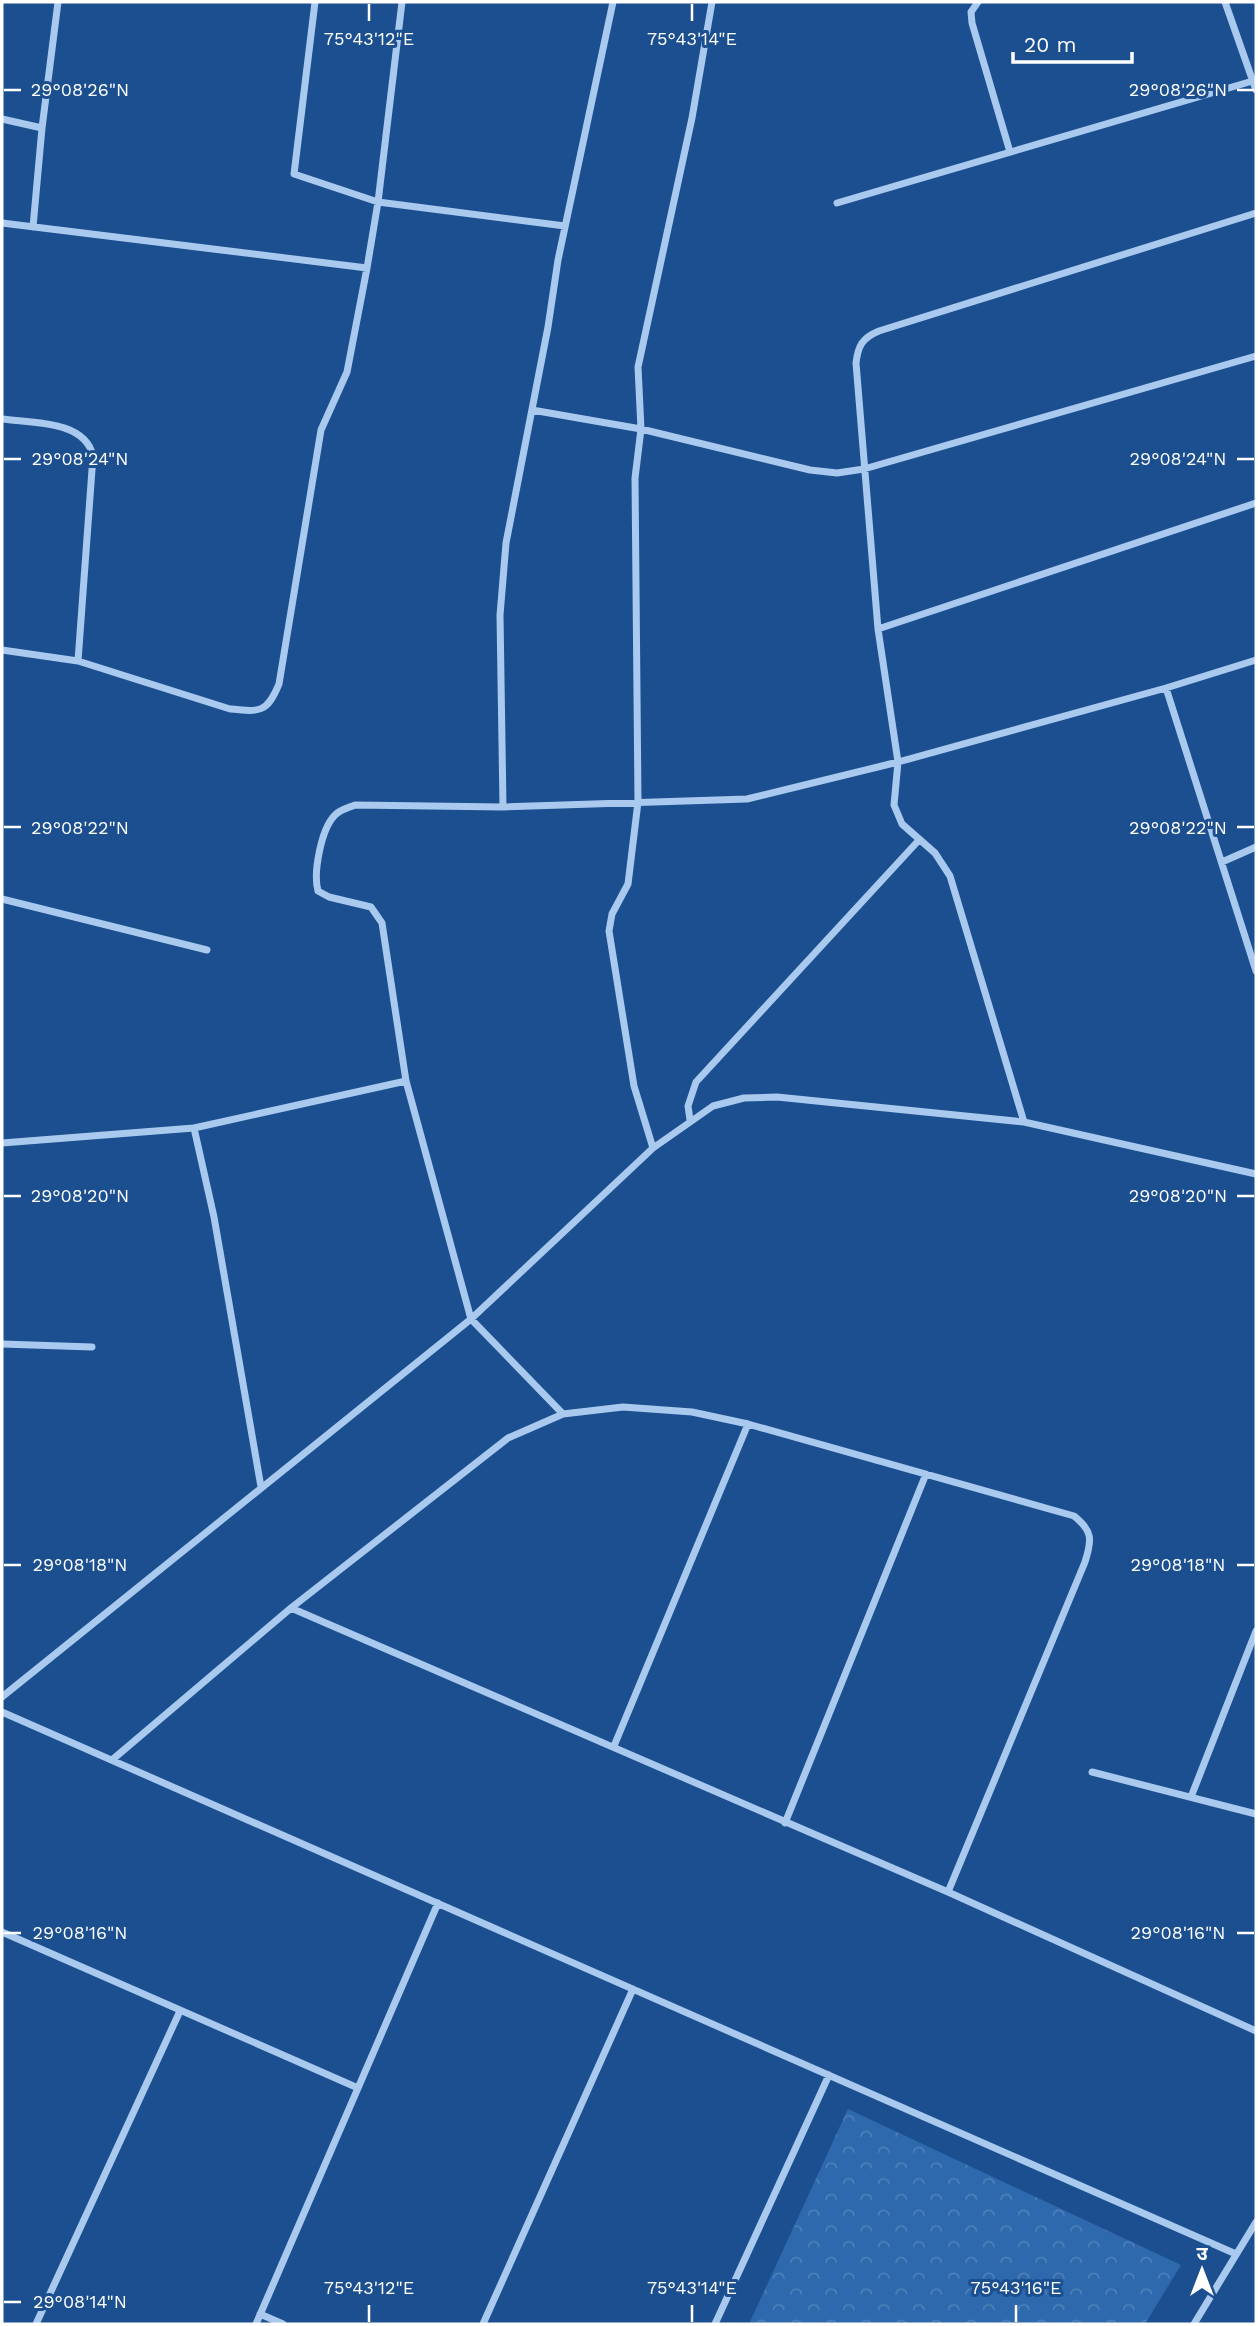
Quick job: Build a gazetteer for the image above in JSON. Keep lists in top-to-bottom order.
{
  "scale_bar": "20 m",
  "north": "top",
  "coordinates": [
    "75°43'12\"E",
    "75°43'14\"E",
    "29°08'26\"N",
    "29°08'24\"N",
    "29°08'22\"N",
    "29°08'20\"N",
    "29°08'18\"N",
    "29°08'16\"N",
    "75°43'16\"E",
    "29°08'14\"N"
  ]
}
